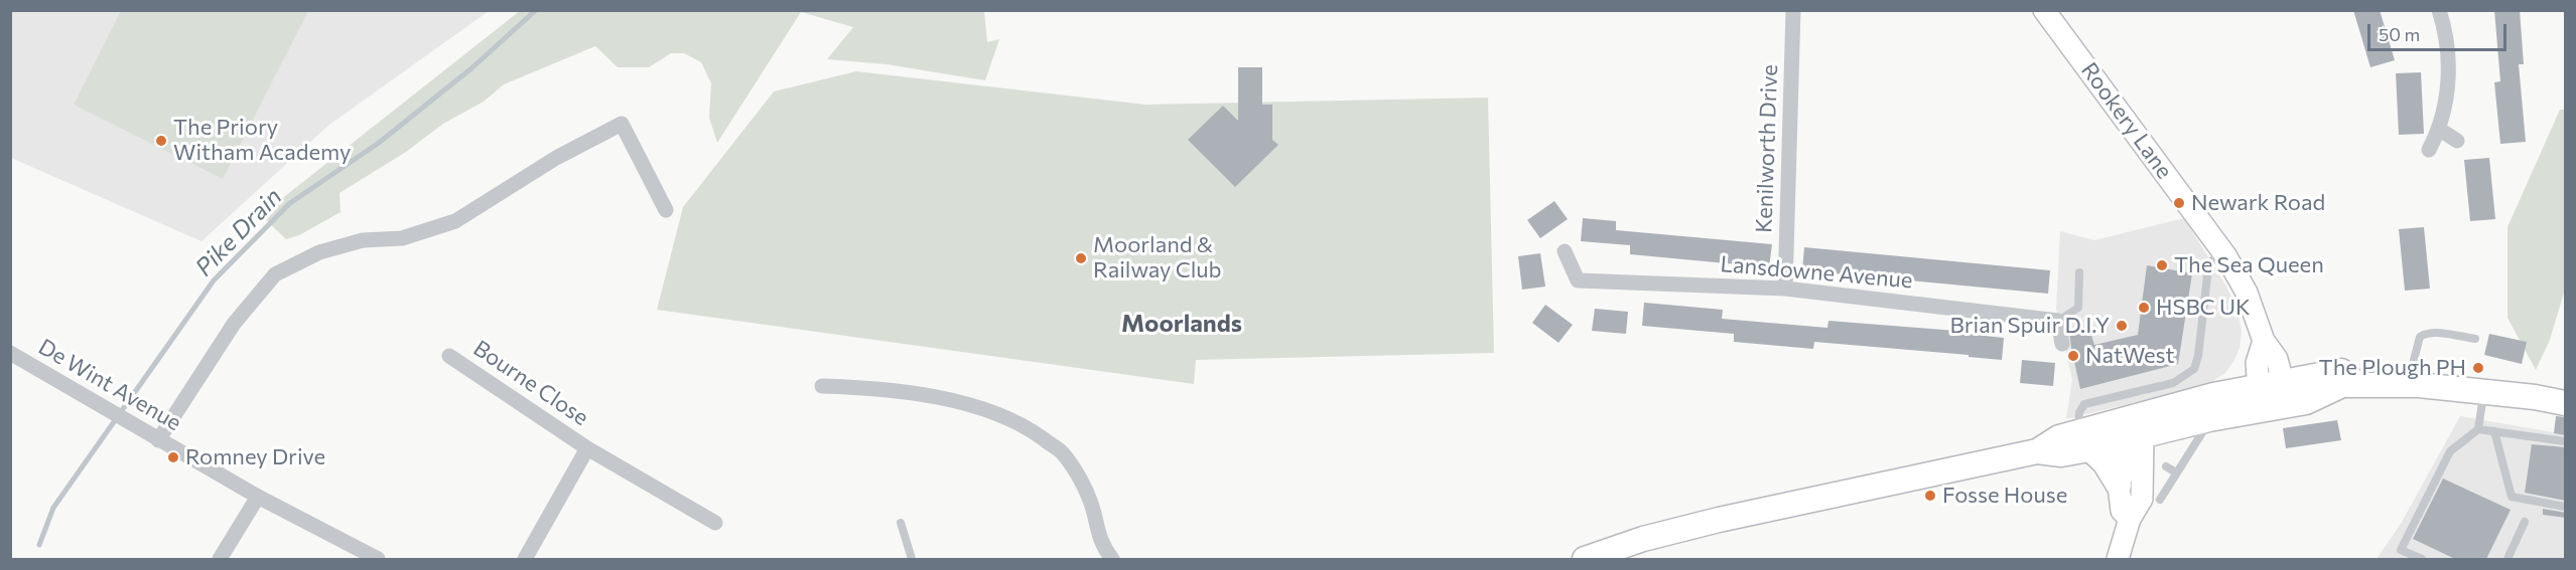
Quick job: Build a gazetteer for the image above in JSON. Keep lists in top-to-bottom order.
{
  "streets": {
    "street": [
      "Rookery Lane",
      "Kenilworth Drive",
      "Lansdowne Avenue",
      "Bourne Close",
      "De Wint Avenue"
    ]
  },
  "crossings": [
    ["Kenilworth Drive", "Lansdowne Avenue"]
  ],
  "districts": ["Moorlands"],
  "water": ["Pike Drain"],
  "places": [
    "The Priory Witham Academy",
    "Newark Road",
    "Moorland & Railway Club",
    "The Sea Queen",
    "HSBC UK",
    "Brian Spuir D.I.Y",
    "NatWest",
    "The Plough PH",
    "Romney Drive",
    "Fosse House"
  ],
  "scale_bar": "50 m"
}
